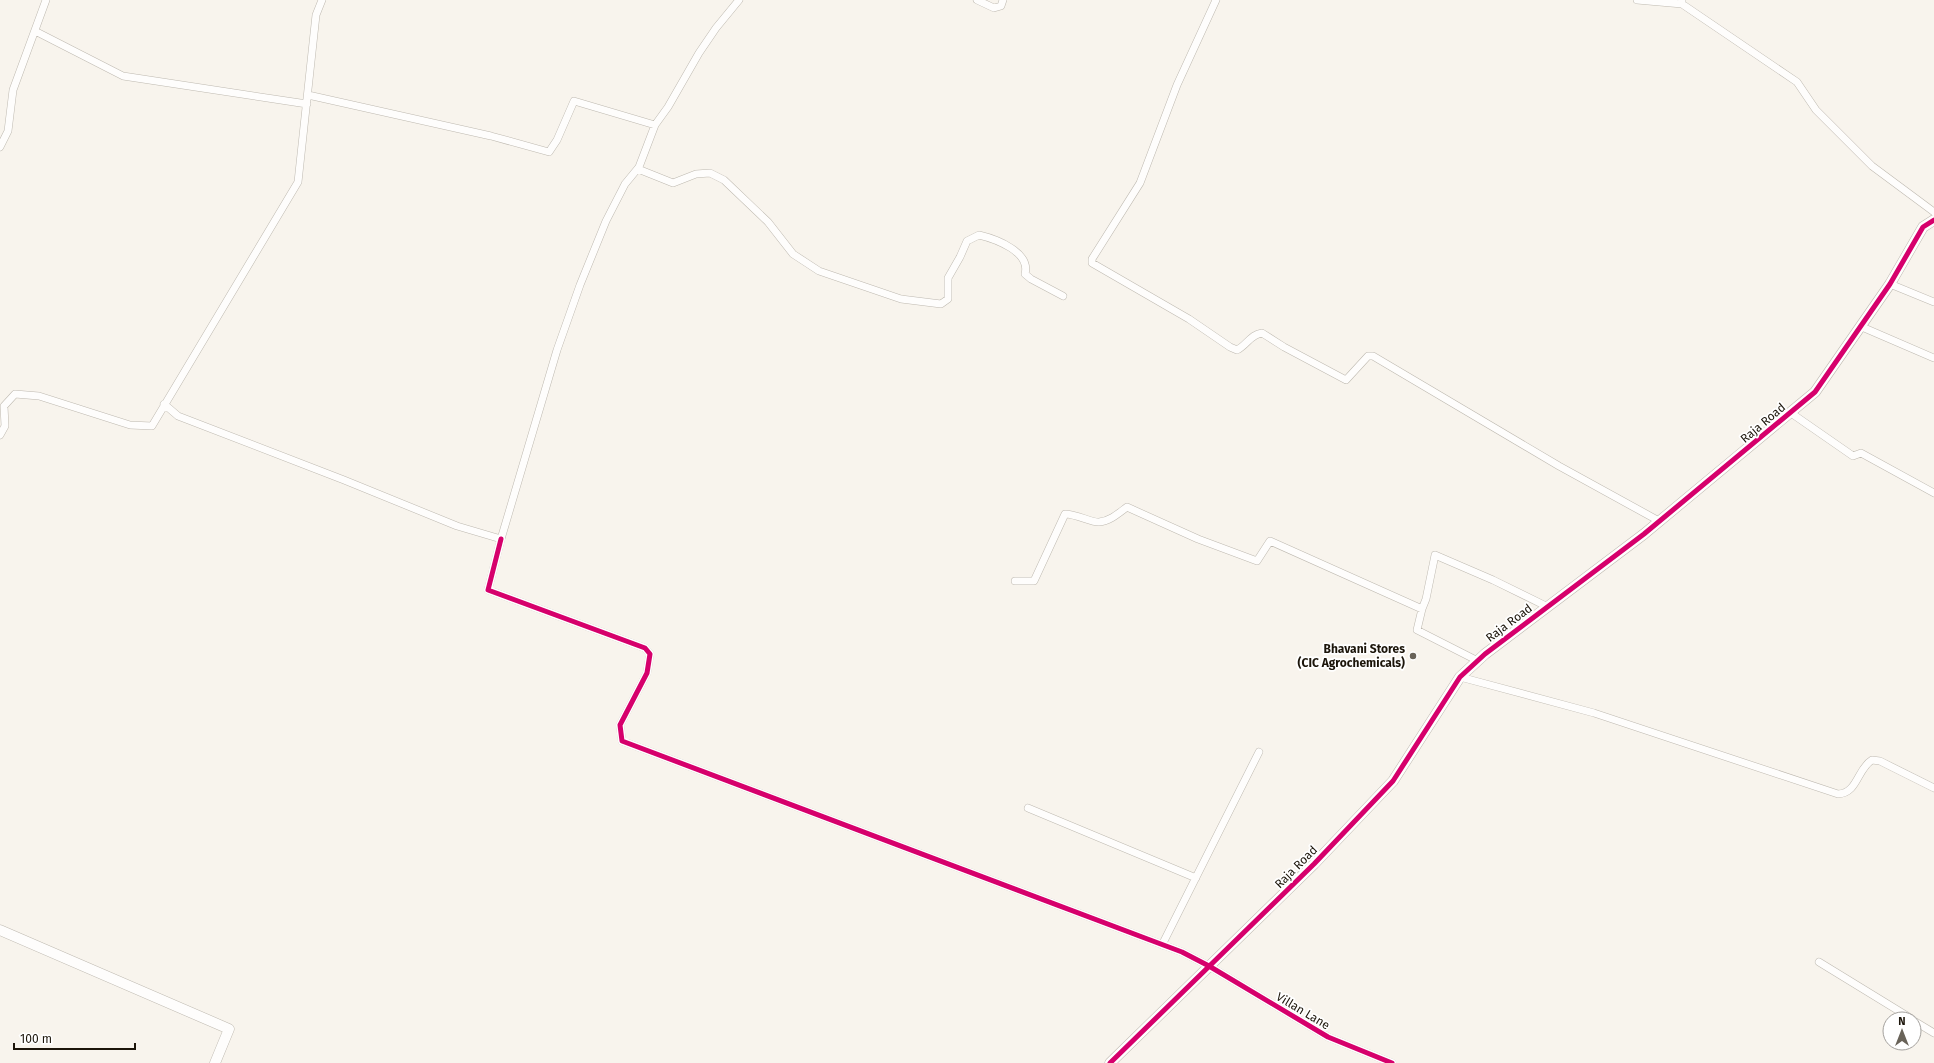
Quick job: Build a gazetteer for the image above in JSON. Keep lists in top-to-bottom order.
{
  "streets": {
    "street": ["Raja Road", "Villan Lane"]
  },
  "crossings": [
    ["Raja Road", "Villan Lane"]
  ],
  "places": ["Bhavani Stores (CIC Agrochemicals)"],
  "scale_bar": "100 m",
  "north": "top"
}
